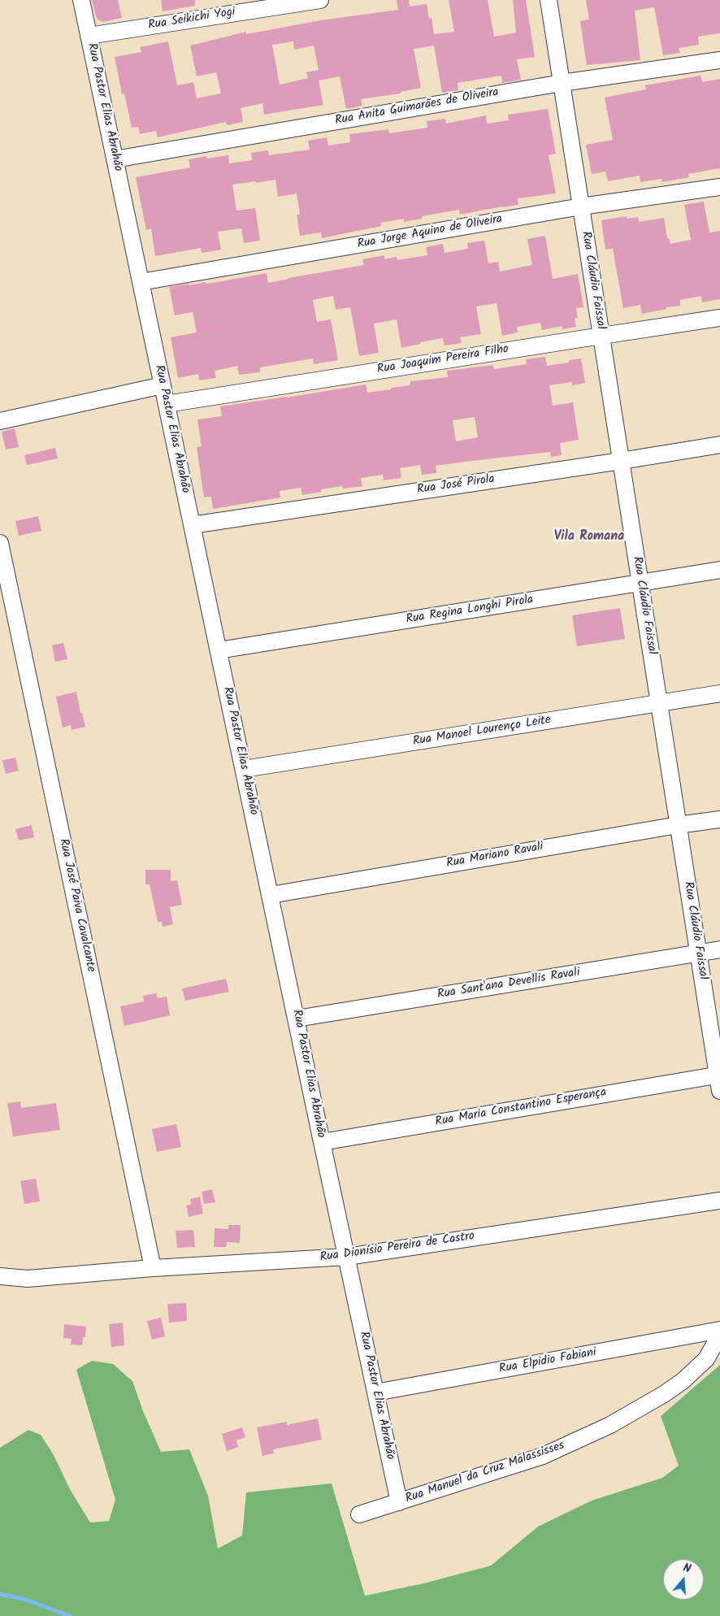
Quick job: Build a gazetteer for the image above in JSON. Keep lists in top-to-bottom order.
{
  "streets": {
    "street": [
      "Rua Seikichi Yogi",
      "Rua Pastor Elias Abrahão",
      "Rua Anita Guimarães de Oliveira",
      "Rua Jorge Aquino de Oliveira",
      "Rua Cláudio Faissal",
      "Rua Joaquim Pereira Filho",
      "Rua José Pirola",
      "Rua Regina Longhi Pirola",
      "Rua Manoel Lourenço Leite",
      "Rua Mariano Ravali",
      "Rua José Paiva Cavalcante",
      "Rua Sant'ana Devellis Ravali",
      "Rua Maria Constantino Esperança",
      "Rua Dionísio Pereira de Castro",
      "Rua Elpidio Fabiani",
      "Rua Manuel da Cruz Malassisses"
    ]
  },
  "crossings": [
    ["Rua Seikichi Yogi", "Rua Pastor Elias Abrahão"],
    ["Rua Pastor Elias Abrahão", "Rua Anita Guimarães de Oliveira"],
    ["Rua Pastor Elias Abrahão", "Rua Jorge Aquino de Oliveira"],
    ["Rua Pastor Elias Abrahão", "Rua Joaquim Pereira Filho"],
    ["Rua Pastor Elias Abrahão", "Rua José Pirola"],
    ["Rua Pastor Elias Abrahão", "Rua Regina Longhi Pirola"],
    ["Rua Pastor Elias Abrahão", "Rua Manoel Lourenço Leite"],
    ["Rua Pastor Elias Abrahão", "Rua Mariano Ravali"],
    ["Rua Pastor Elias Abrahão", "Rua Sant'ana Devellis Ravali"],
    ["Rua Pastor Elias Abrahão", "Rua Maria Constantino Esperança"],
    ["Rua Pastor Elias Abrahão", "Rua Dionísio Pereira de Castro"],
    ["Rua Pastor Elias Abrahão", "Rua Elpidio Fabiani"],
    ["Rua Pastor Elias Abrahão", "Rua Manuel da Cruz Malassisses"],
    ["Rua Anita Guimarães de Oliveira", "Rua Cláudio Faissal"],
    ["Rua Jorge Aquino de Oliveira", "Rua Cláudio Faissal"],
    ["Rua Cláudio Faissal", "Rua Joaquim Pereira Filho"],
    ["Rua Cláudio Faissal", "Rua José Pirola"],
    ["Rua Cláudio Faissal", "Rua Regina Longhi Pirola"],
    ["Rua Cláudio Faissal", "Rua Manoel Lourenço Leite"],
    ["Rua Cláudio Faissal", "Rua Mariano Ravali"],
    ["Rua Cláudio Faissal", "Rua Sant'ana Devellis Ravali"],
    ["Rua Cláudio Faissal", "Rua Maria Constantino Esperança"],
    ["Rua José Paiva Cavalcante", "Rua Dionísio Pereira de Castro"]
  ],
  "districts": ["Vila Romana"],
  "north": "top"
}
